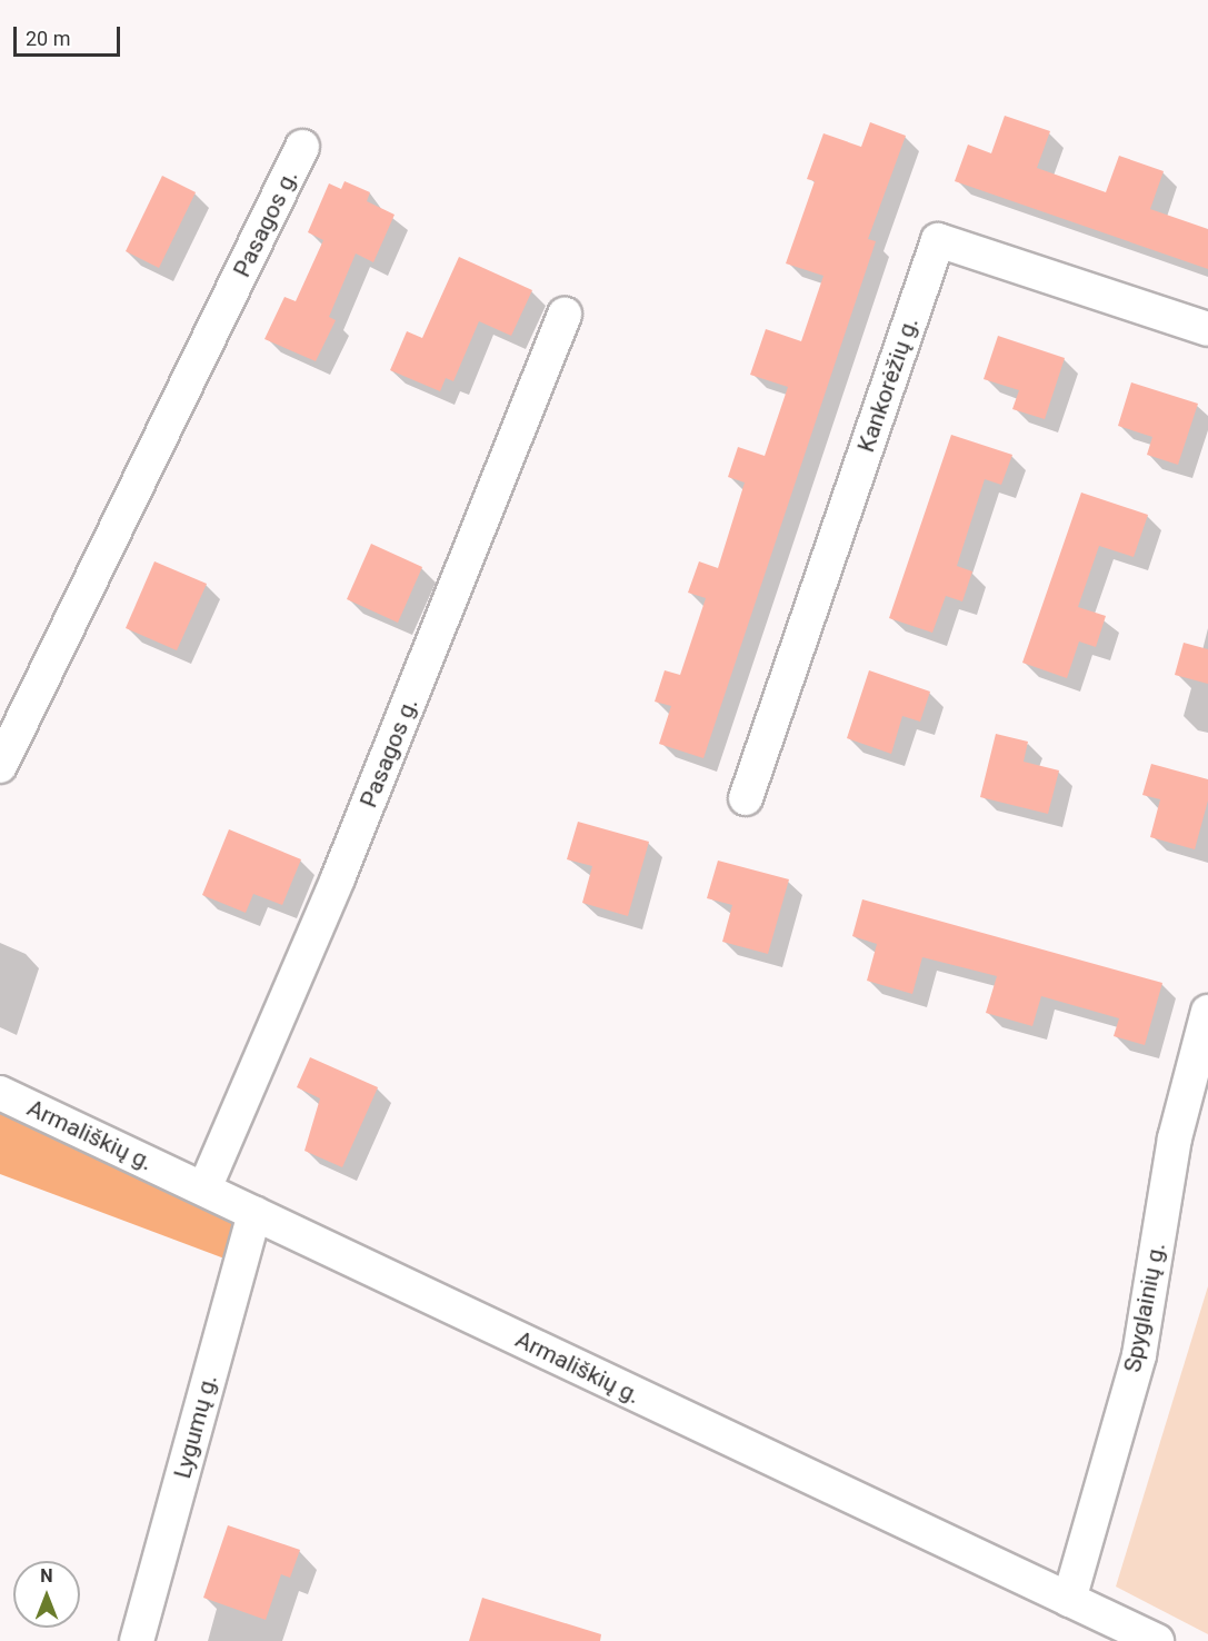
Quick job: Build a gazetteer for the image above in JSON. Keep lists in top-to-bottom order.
{
  "streets": {
    "street": [
      "Pasagos g.",
      "Kankorėžių g.",
      "Armališkių g.",
      "Spyglainių g.",
      "Lygumų g."
    ]
  },
  "crossings": [
    ["Pasagos g.", "Armališkių g."],
    ["Armališkių g.", "Spyglainių g."],
    ["Armališkių g.", "Lygumų g."]
  ],
  "scale_bar": "20 m",
  "north": "top"
}
